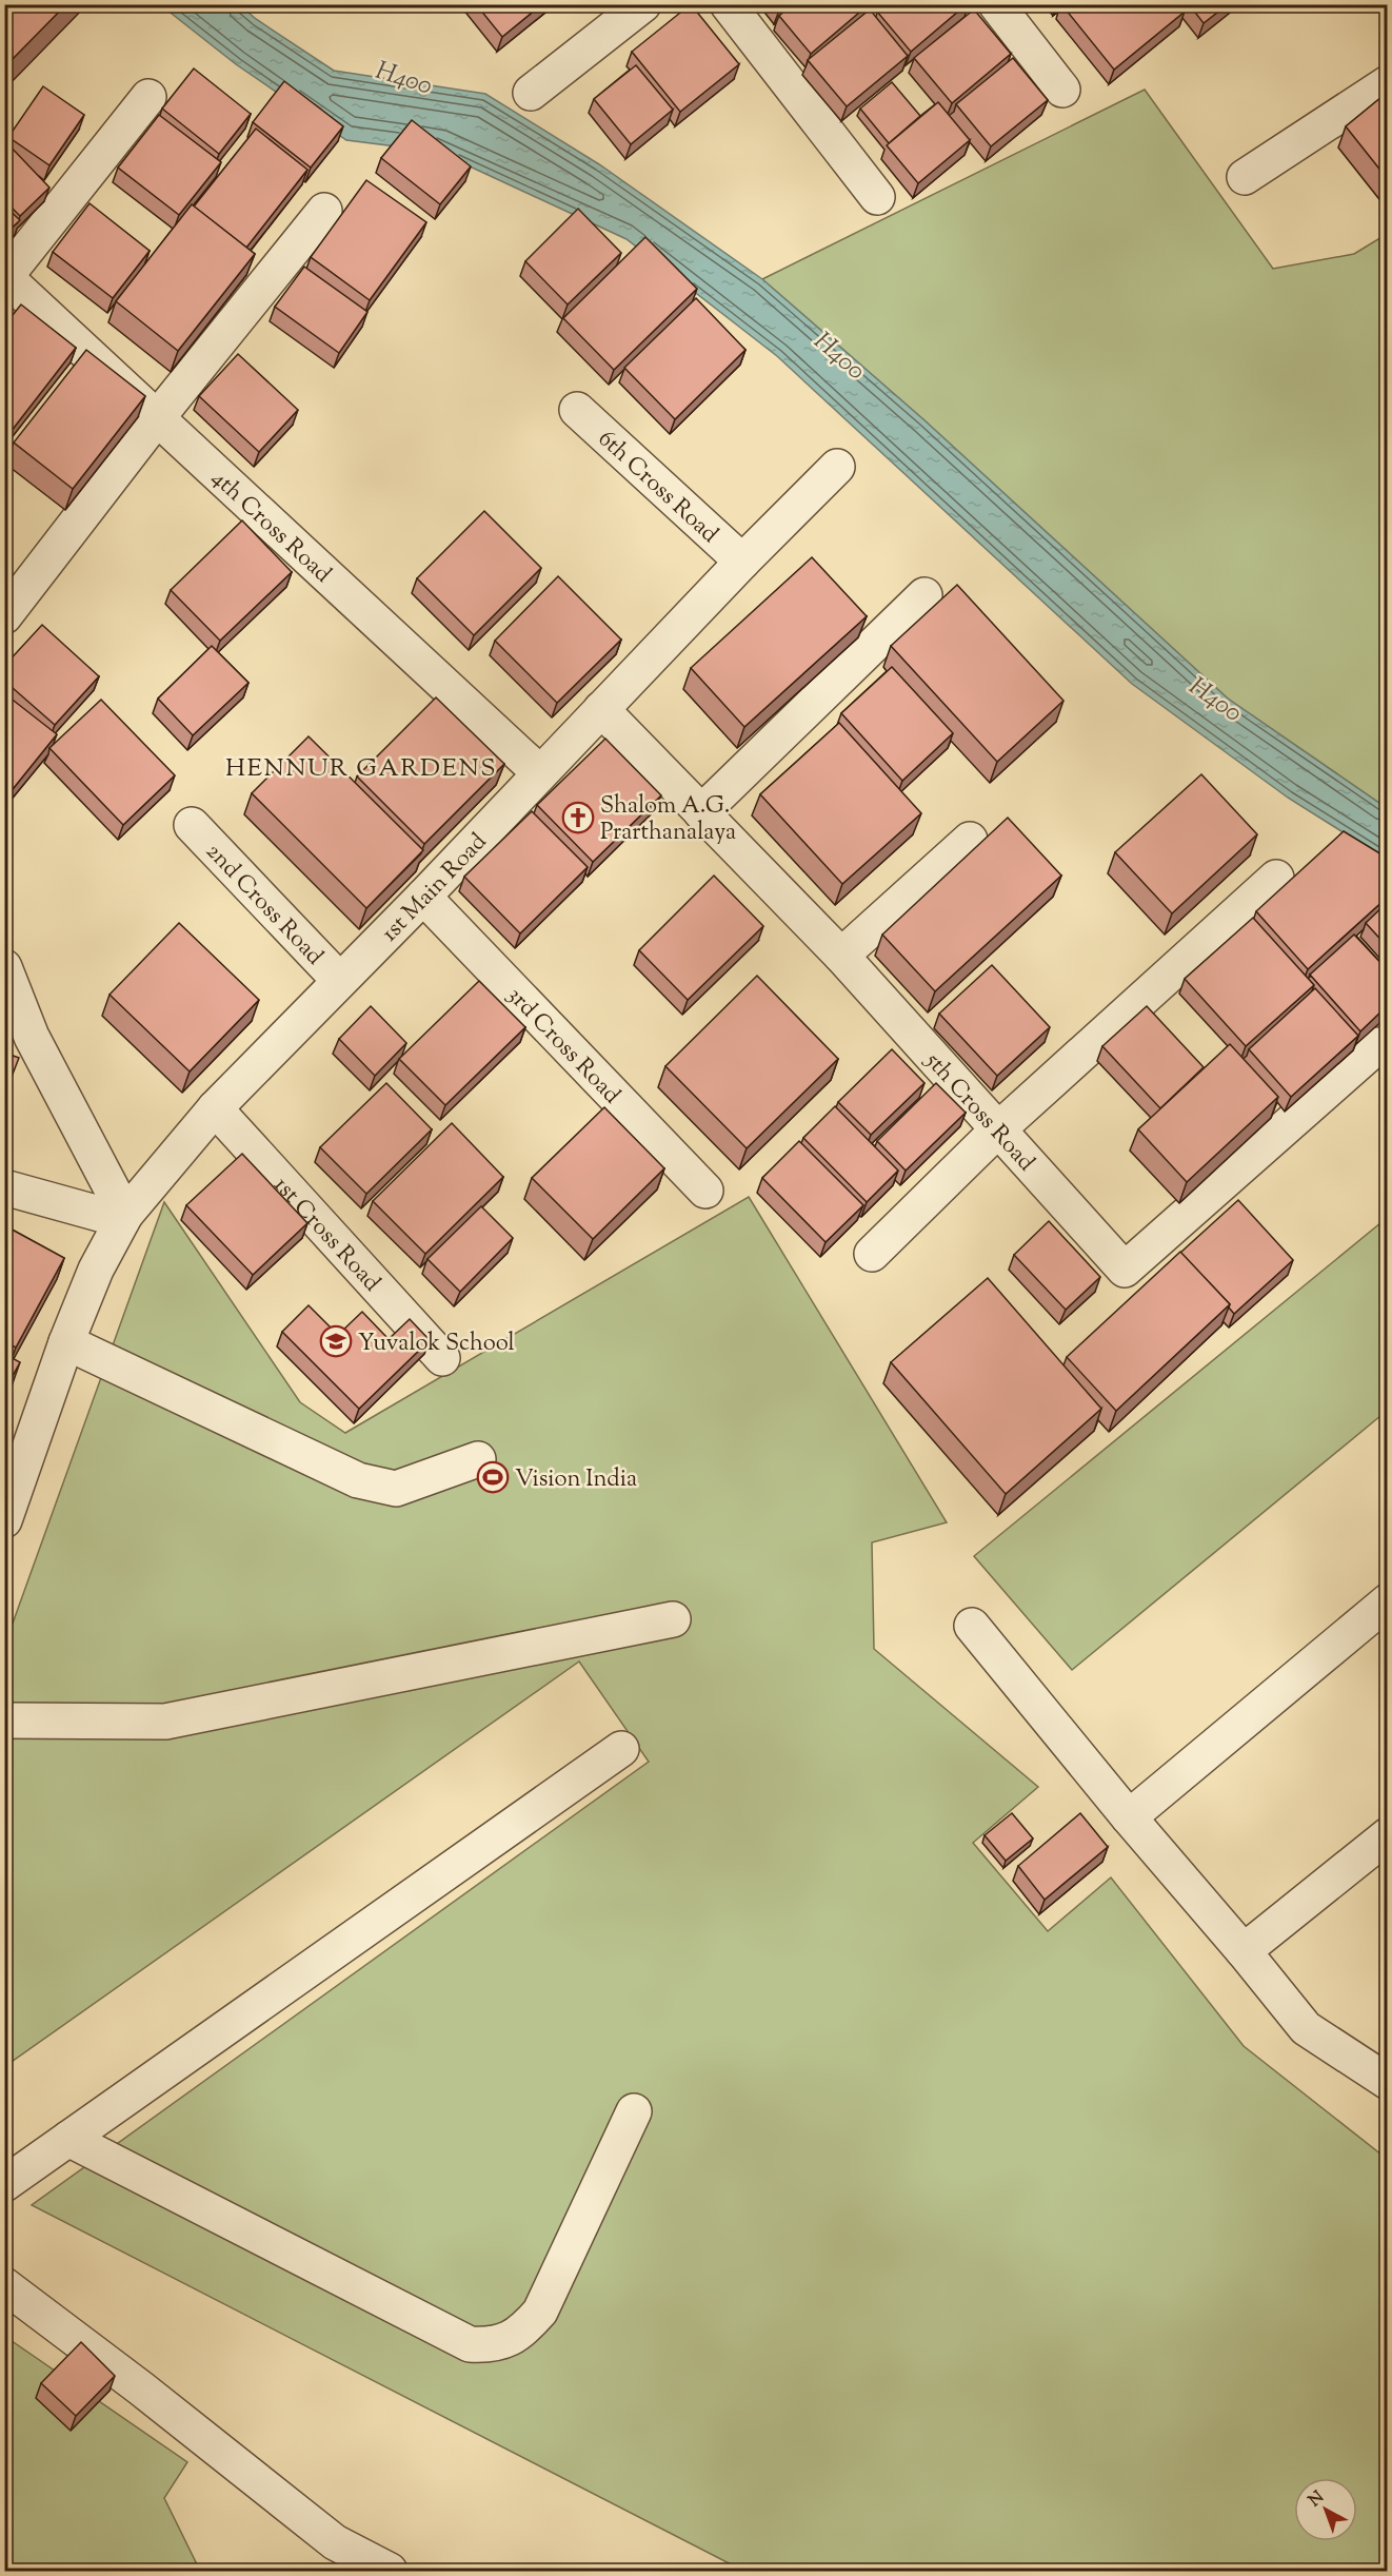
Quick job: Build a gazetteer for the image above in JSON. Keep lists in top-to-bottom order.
{
  "streets": {
    "street": [
      "6th Cross Road",
      "4th Cross Road",
      "1st Main Road",
      "2nd Cross Road",
      "3rd Cross Road",
      "5th Cross Road",
      "1st Cross Road"
    ]
  },
  "crossings": [
    ["6th Cross Road", "1st Main Road"],
    ["4th Cross Road", "1st Main Road"],
    ["1st Main Road", "2nd Cross Road"],
    ["1st Main Road", "3rd Cross Road"],
    ["1st Main Road", "5th Cross Road"],
    ["1st Main Road", "1st Cross Road"]
  ],
  "districts": ["HENNUR GARDENS"],
  "water": ["H400"],
  "places": {
    "church": ["Shalom A.G. Prarthanalaya"],
    "school or university": ["Yuvalok School"],
    "sports": ["Vision India"]
  },
  "north": "top left"
}
